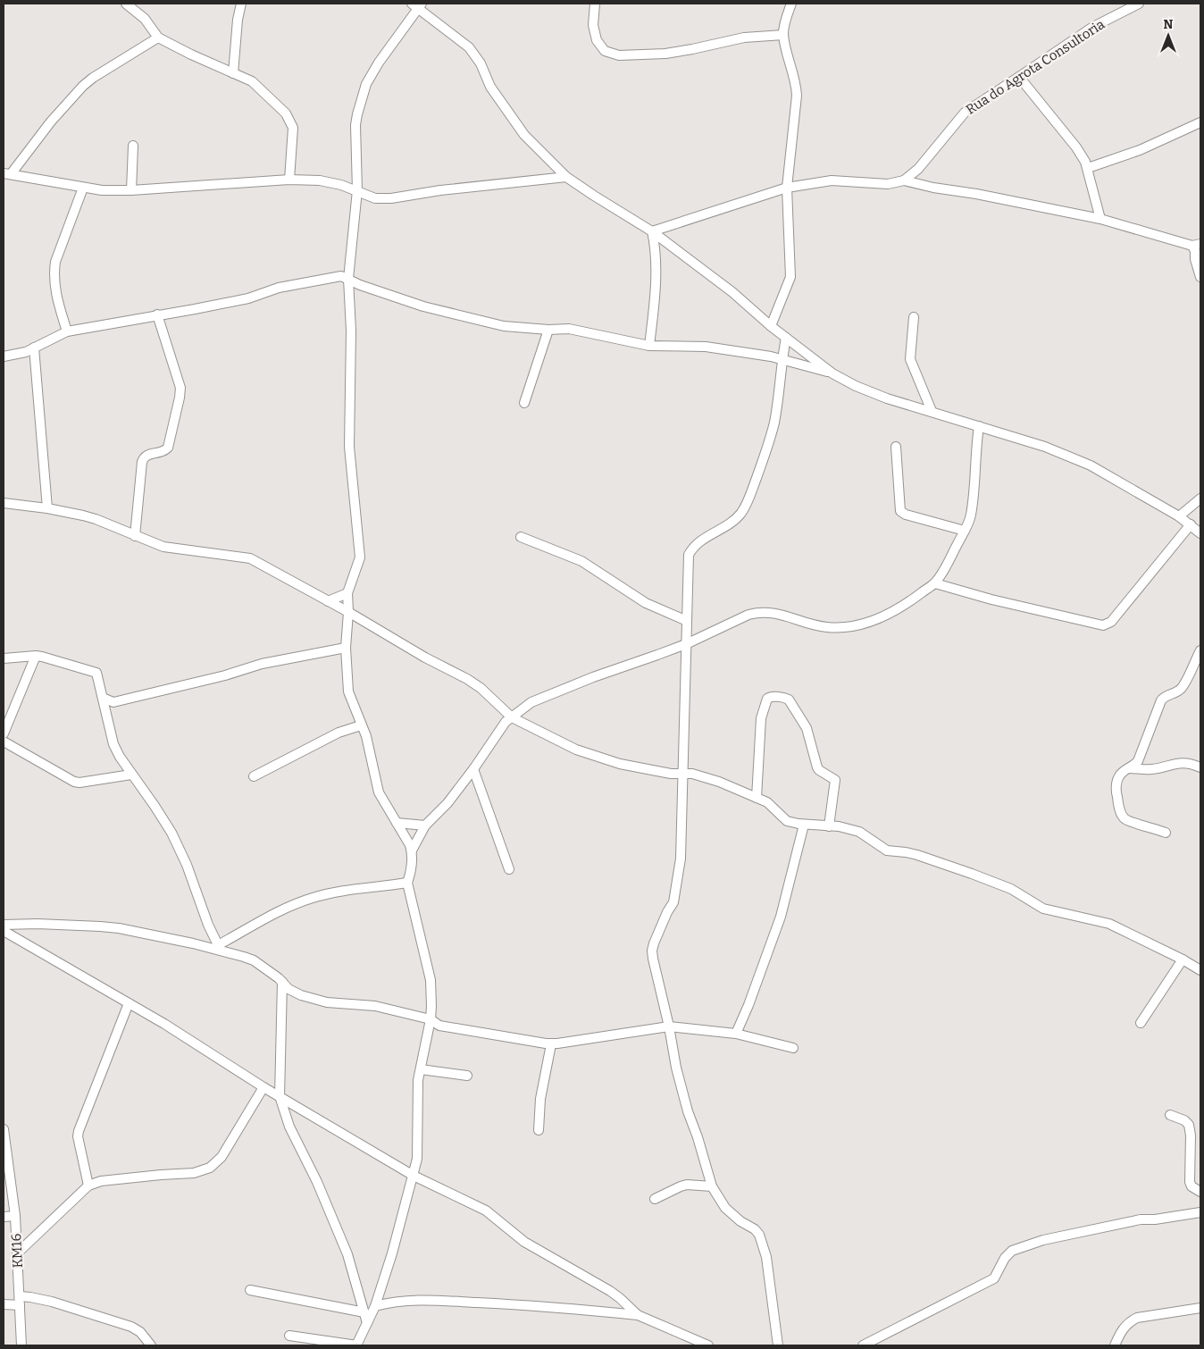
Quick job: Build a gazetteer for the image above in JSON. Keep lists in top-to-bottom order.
{
  "streets": {
    "street": ["Rua do Agrota Consultoria", "KM16"]
  },
  "north": "top"
}
